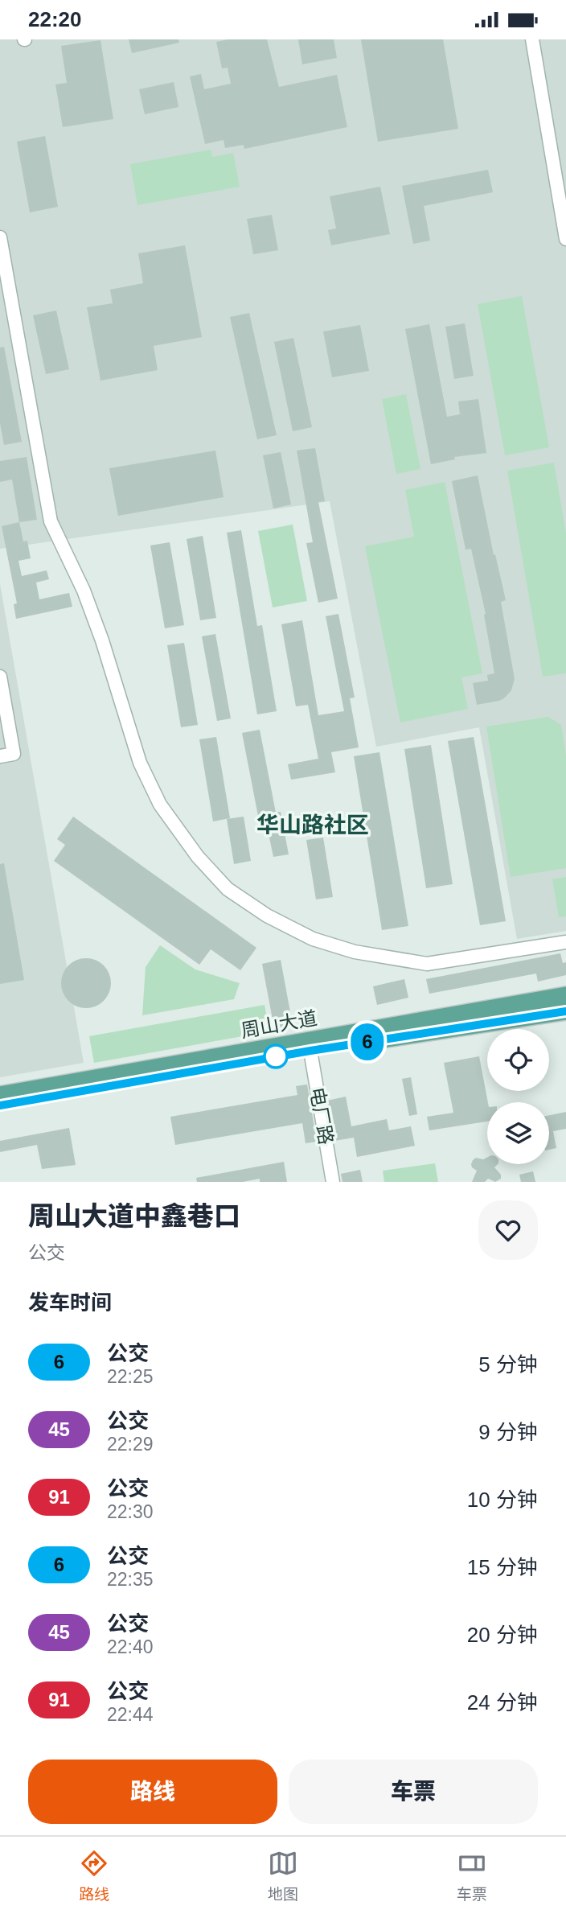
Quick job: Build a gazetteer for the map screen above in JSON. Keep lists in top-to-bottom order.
{
  "streets": {
    "main road": ["周山大道"],
    "street": ["电厂路"]
  },
  "crossings": [
    ["周山大道", "电厂路"]
  ],
  "districts": ["华山路社区"],
  "lines": ["bus line 6"],
  "page": {
    "status": "22:20",
    "on_map": "6",
    "heading": [
      ["周山大道中鑫巷口", "公交"],
      "发车时间"
    ],
    "list": [
      {
        "mark": "6",
        "name": "公交",
        "note": "22:25",
        "value": "5 分钟"
      },
      {
        "mark": "45",
        "name": "公交",
        "note": "22:29",
        "value": "9 分钟"
      },
      {
        "mark": "91",
        "name": "公交",
        "note": "22:30",
        "value": "10 分钟"
      },
      {
        "mark": "6",
        "name": "公交",
        "note": "22:35",
        "value": "15 分钟"
      },
      {
        "mark": "45",
        "name": "公交",
        "note": "22:40",
        "value": "20 分钟"
      },
      {
        "mark": "91",
        "name": "公交",
        "note": "22:44",
        "value": "24 分钟"
      }
    ],
    "buttons": ["路线", "车票"],
    "tabs": ["路线", "地图", "车票"]
  }
}
